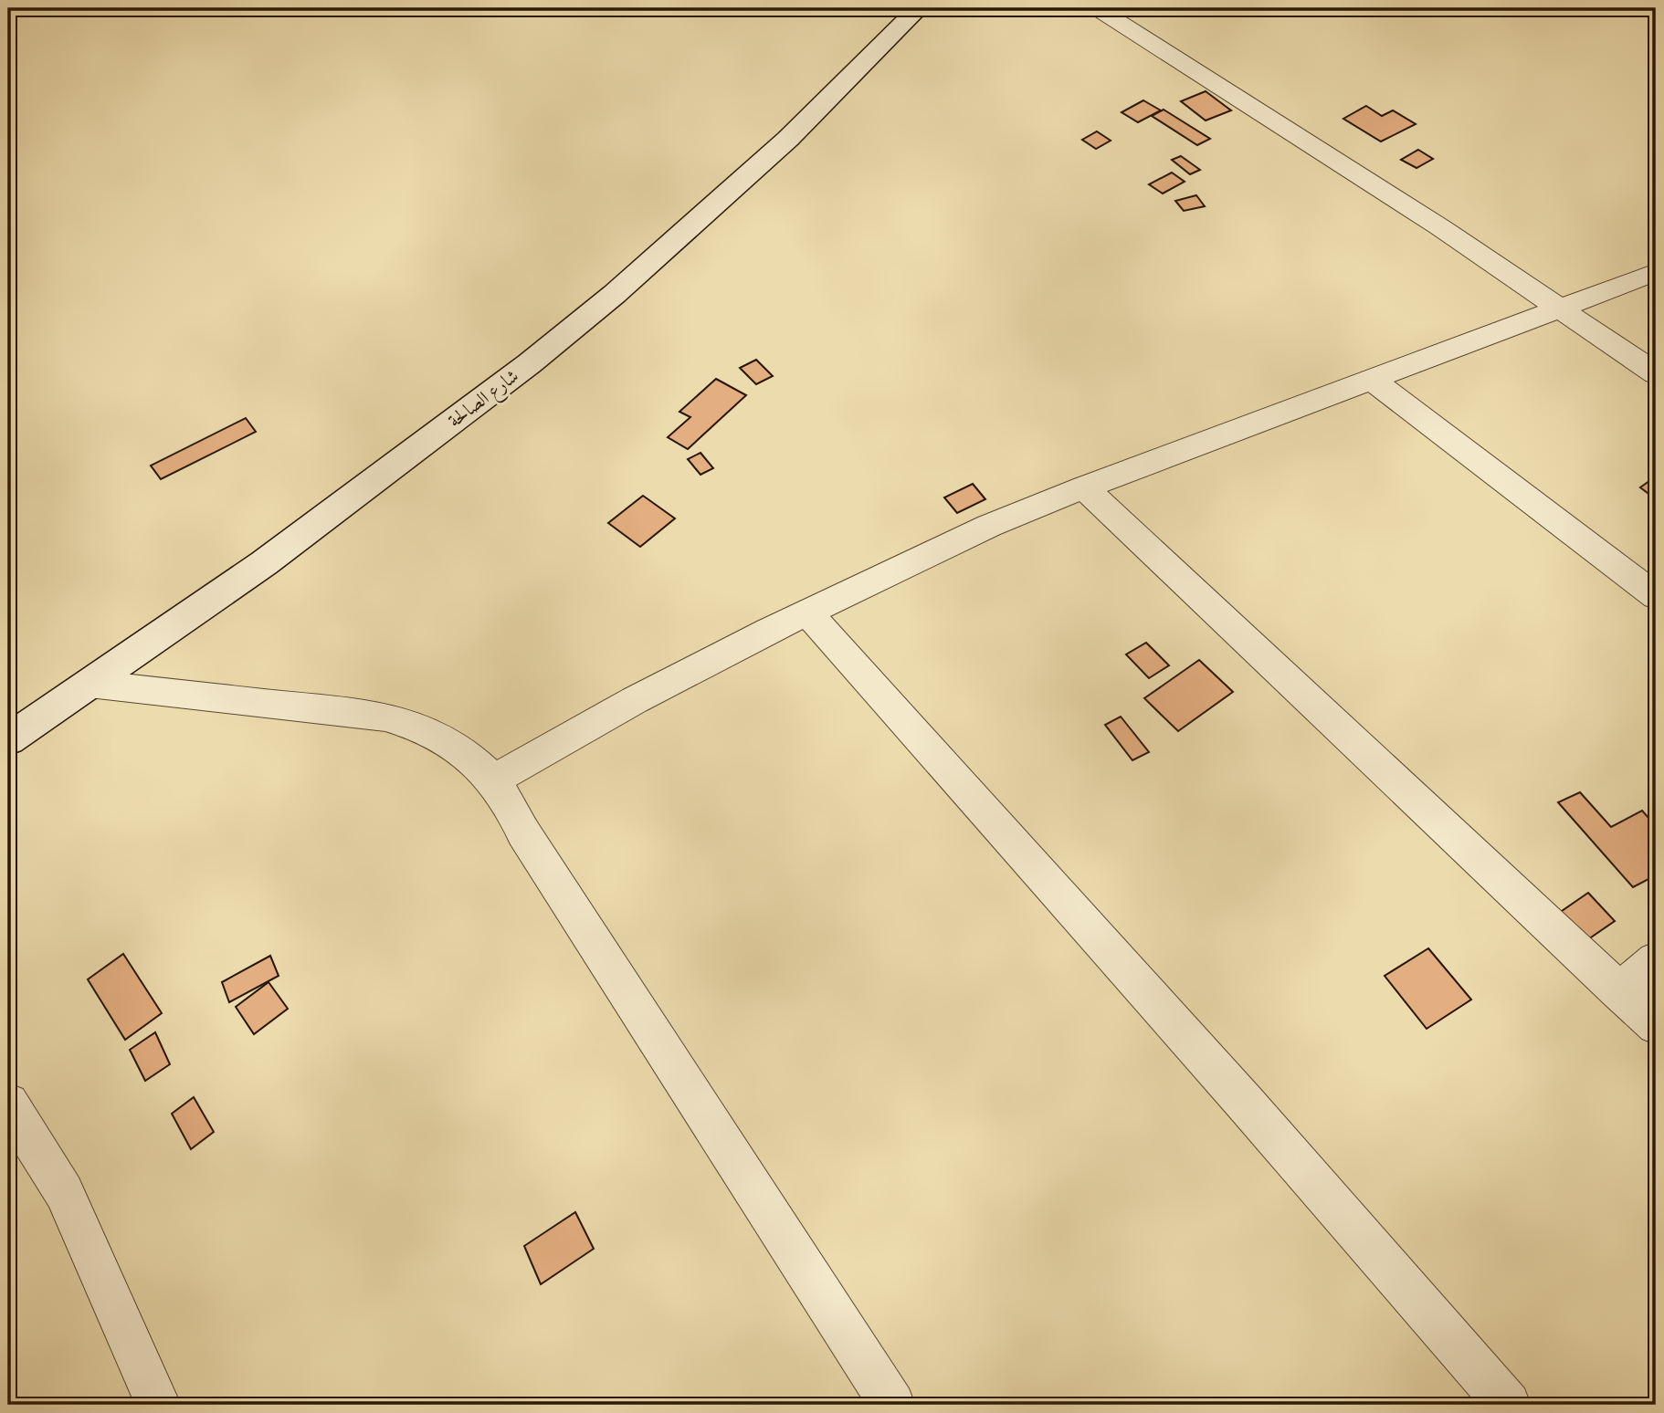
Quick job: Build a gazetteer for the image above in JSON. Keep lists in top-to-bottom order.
{
  "streets": {
    "main road": ["شارع الصالحة"]
  }
}
